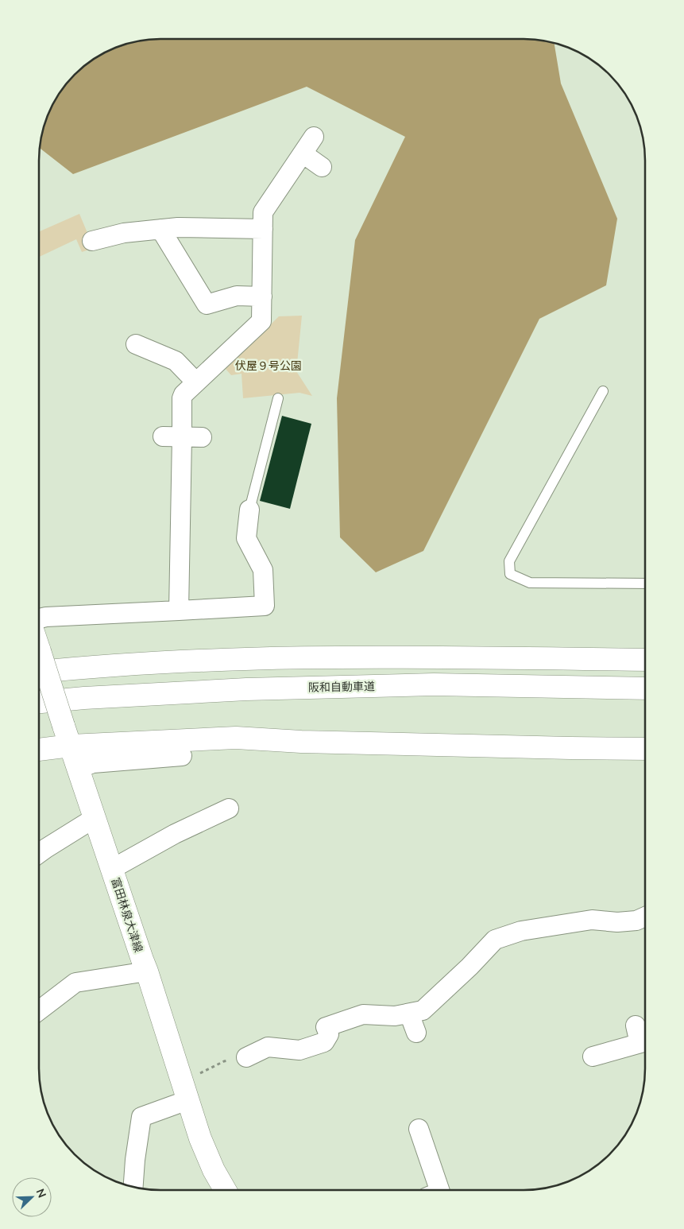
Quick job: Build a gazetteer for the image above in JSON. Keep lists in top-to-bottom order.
{
  "streets": {
    "main road": ["阪和自動車道", "富田林泉大津線"]
  },
  "parks": ["伏屋９号公園"],
  "north": "top right"
}
